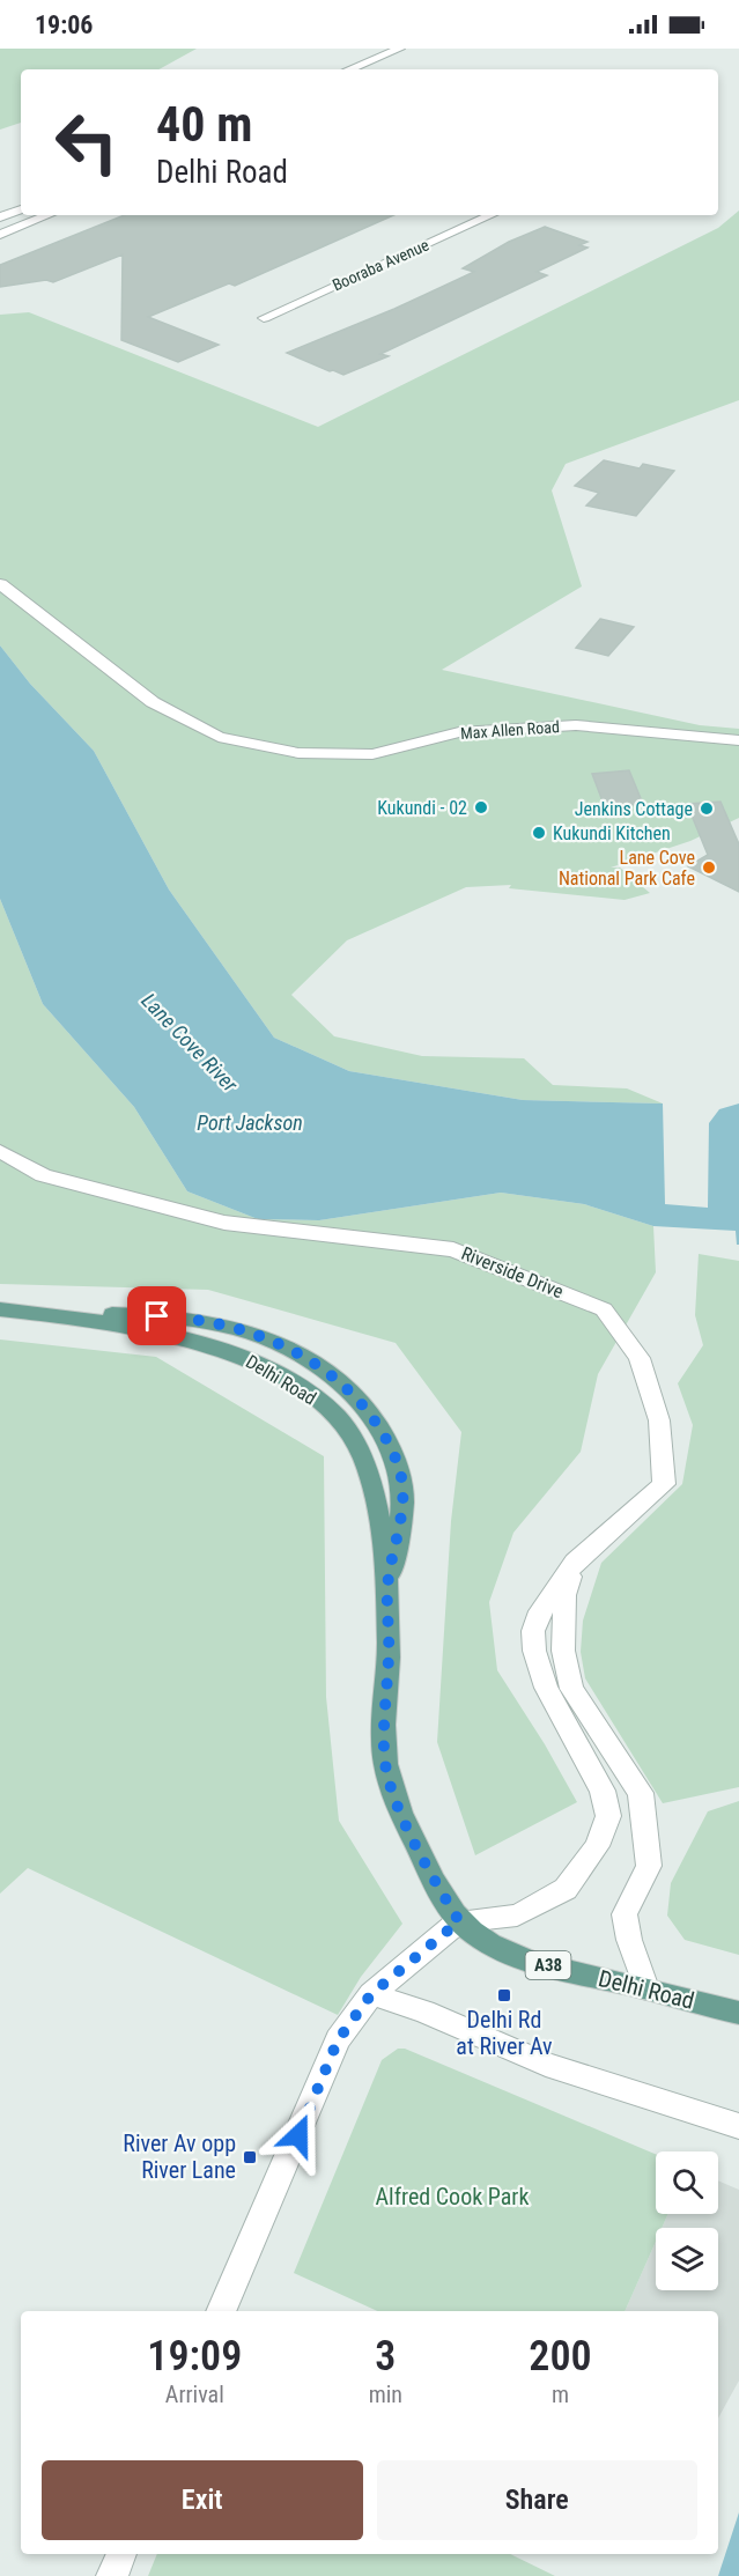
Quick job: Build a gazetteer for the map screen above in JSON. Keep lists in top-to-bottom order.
{
  "streets": {
    "main road": ["Delhi Road", "A38"],
    "street": ["Booraba Avenue", "Max Allen Road", "Riverside Drive"]
  },
  "crossings": [
    ["Riverside Drive", "Delhi Road"]
  ],
  "water": ["Lane Cove River", "Port Jackson"],
  "parks": ["Alfred Cook Park"],
  "places": {
    "other": [
      "Kukundi - 02",
      "Jenkins Cottage",
      "Kukundi Kitchen",
      "Lane Cove National Park Cafe"
    ],
    "transit": ["Delhi Rd at River Av", "River Av opp River Lane"]
  },
  "page": {
    "status": "19:06",
    "turn": ["40 m", "Delhi Road"],
    "eta": [
      "19:09",
      "Arrival",
      "3",
      "min",
      "200",
      "m"
    ],
    "buttons": ["Exit", "Share"]
  }
}
